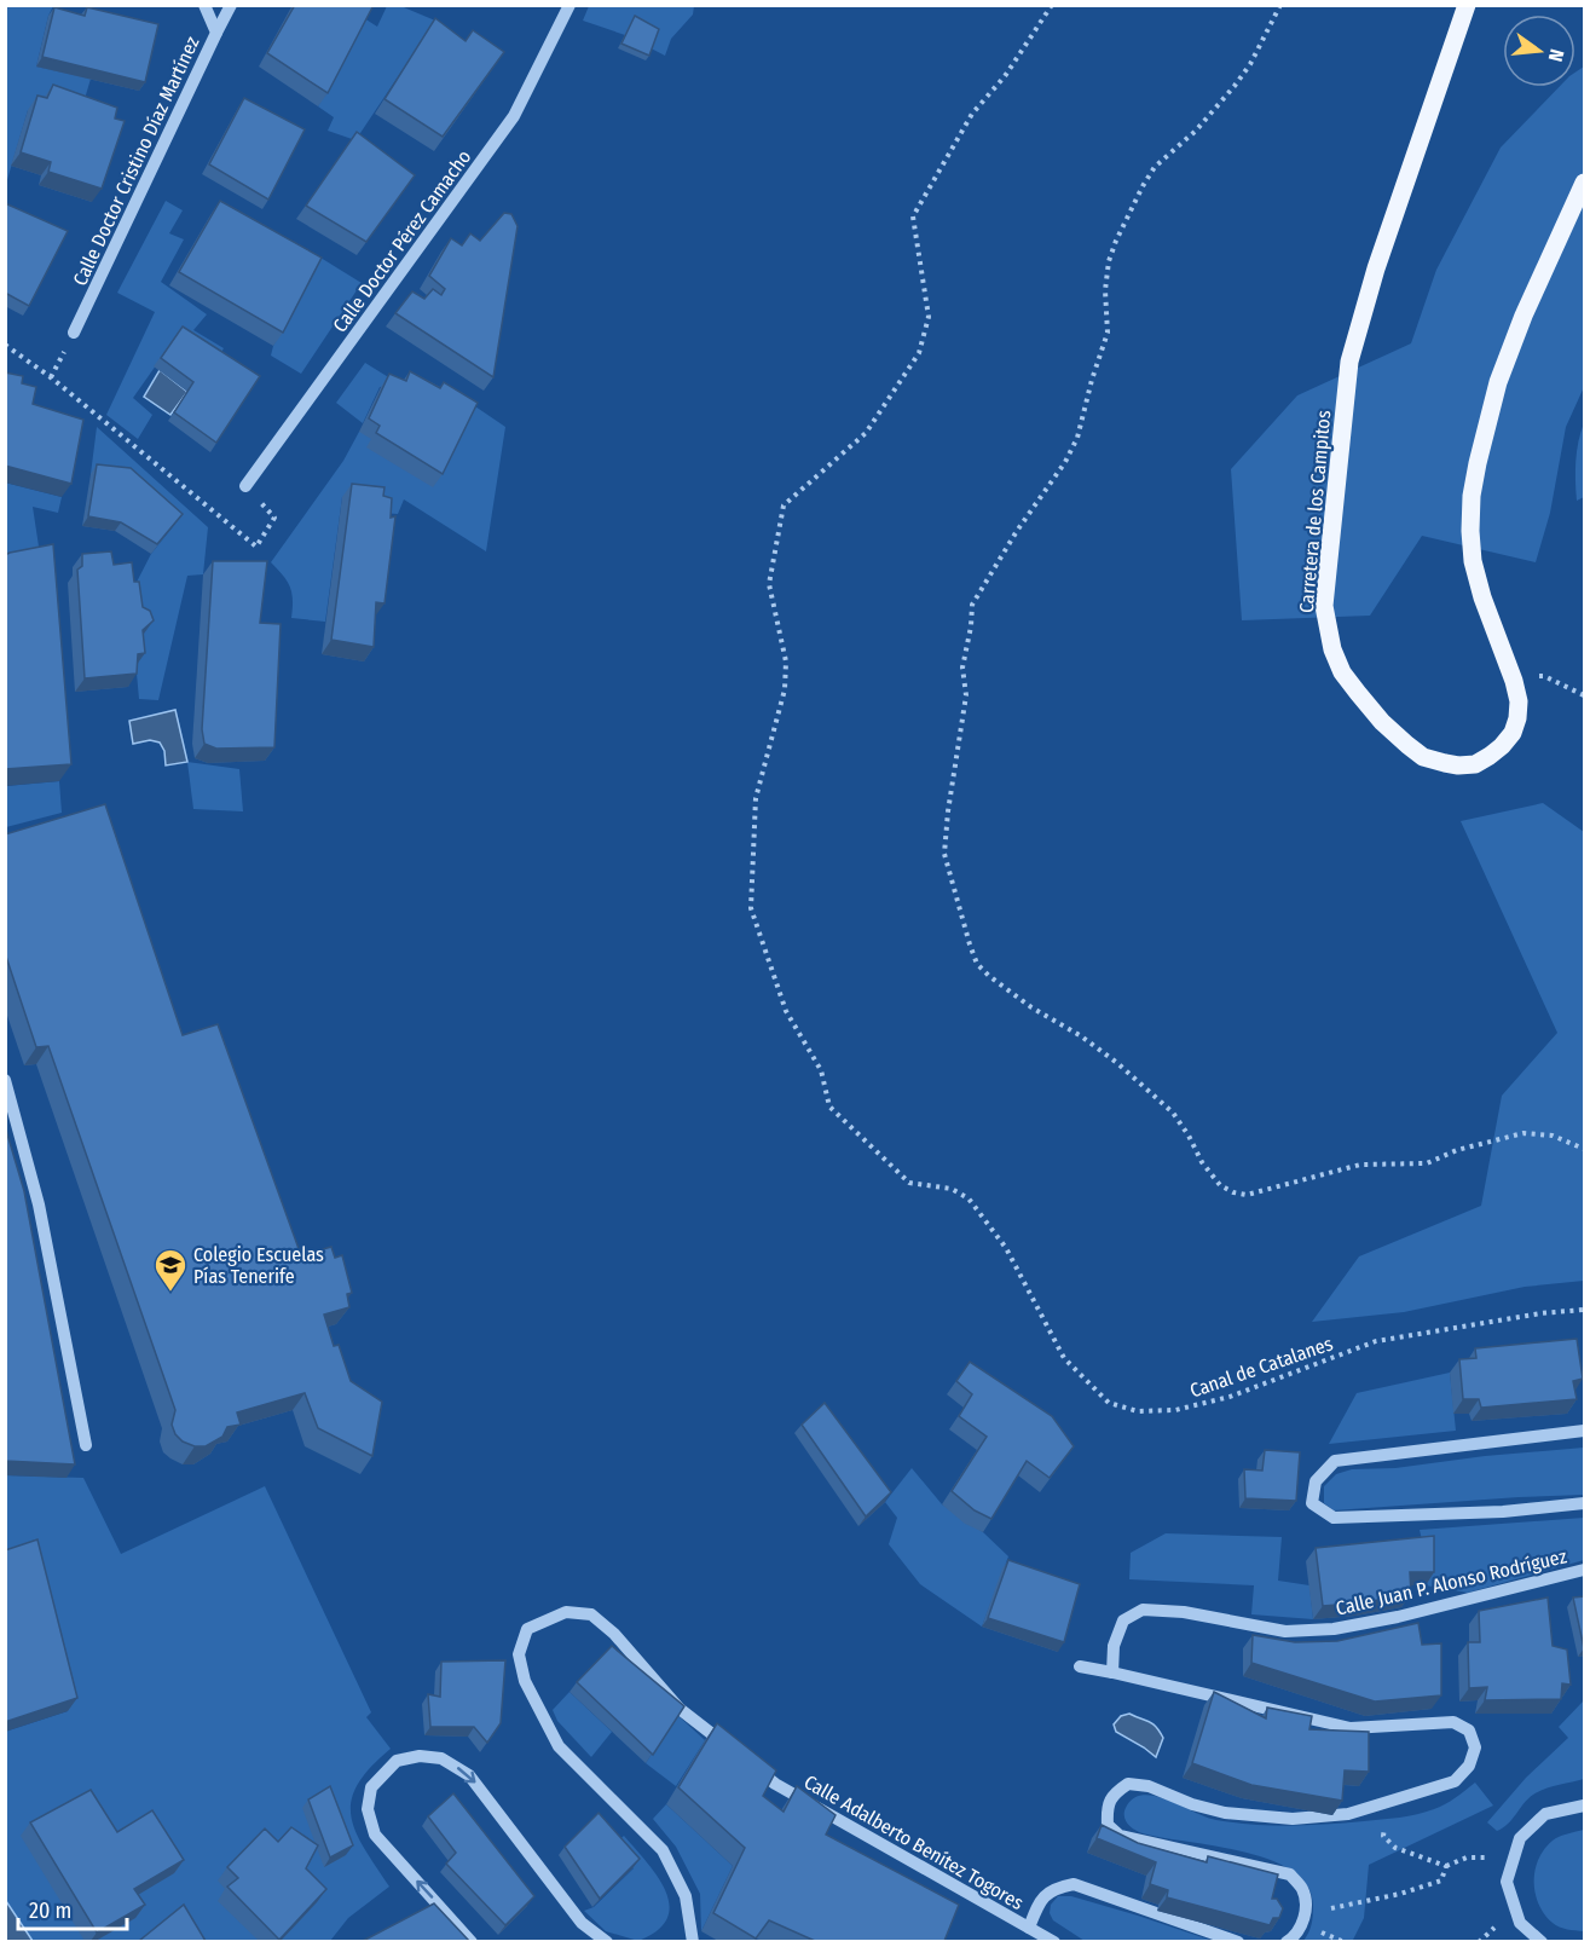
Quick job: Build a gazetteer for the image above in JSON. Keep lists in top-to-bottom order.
{
  "streets": {
    "main road": ["Carretera de los Campitos"],
    "street": [
      "Calle Doctor Cristino Díaz Martínez",
      "Calle Doctor Pérez Camacho",
      "Calle Juan P. Alonso Rodríguez",
      "Calle Adalberto Benítez Togores"
    ],
    "path": ["Canal de Catalanes"]
  },
  "places": {
    "school or university": ["Colegio Escuelas Pías Tenerife"]
  },
  "scale_bar": "20 m",
  "north": "right"
}
